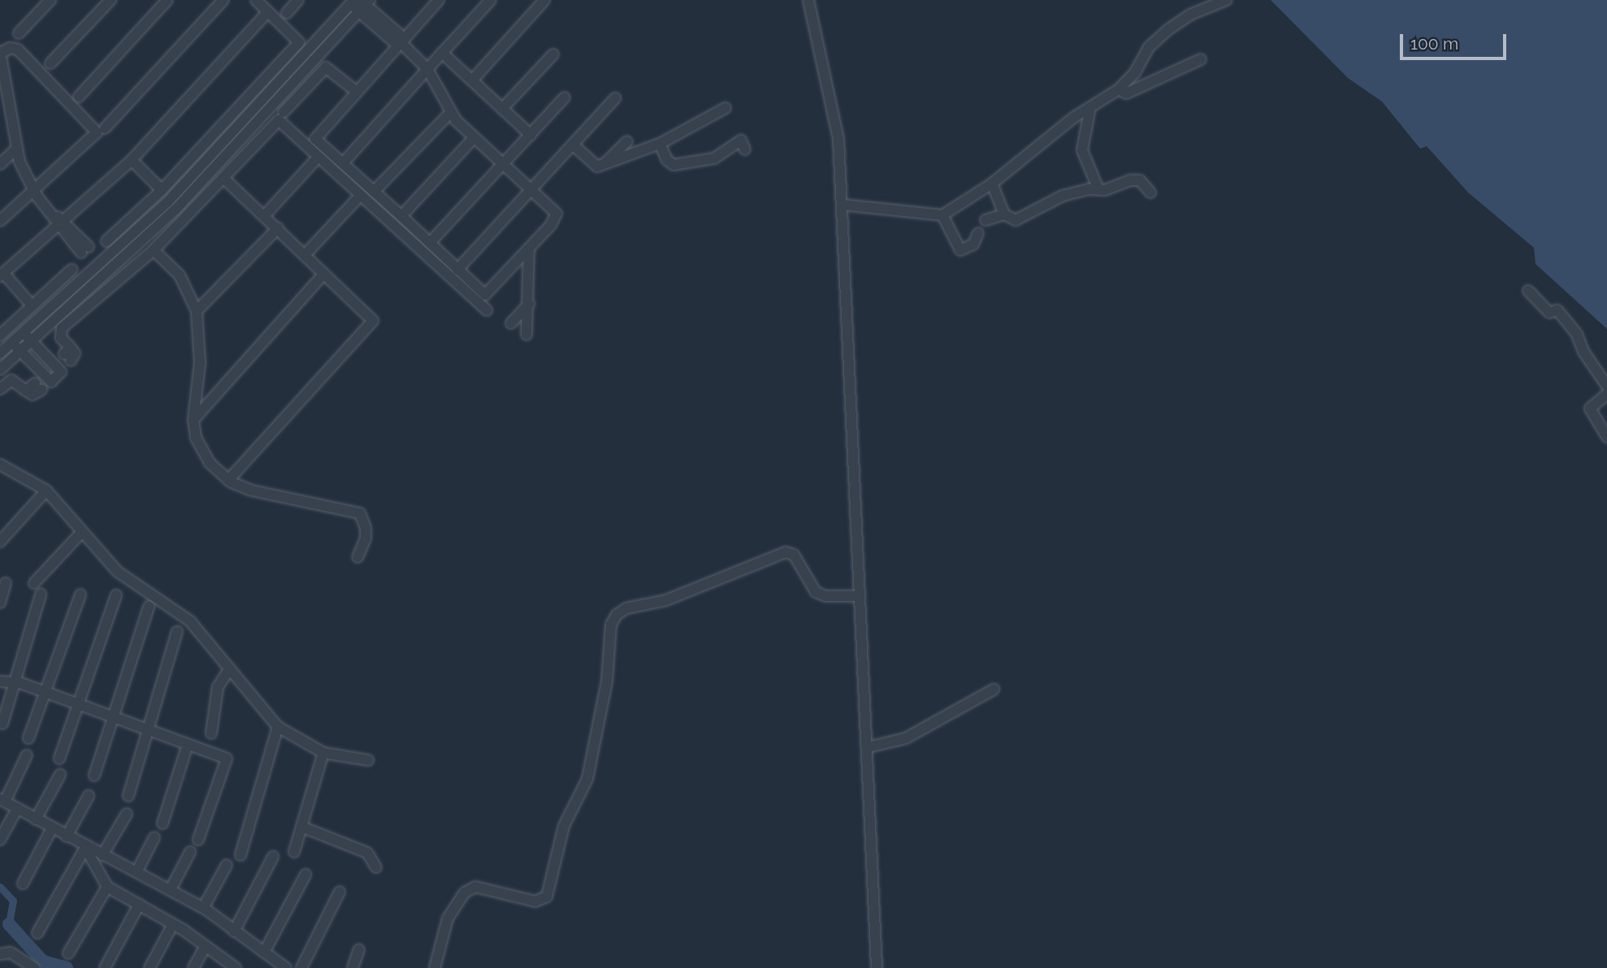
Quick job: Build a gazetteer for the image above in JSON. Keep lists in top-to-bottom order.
{
  "scale_bar": "100 m"
}
